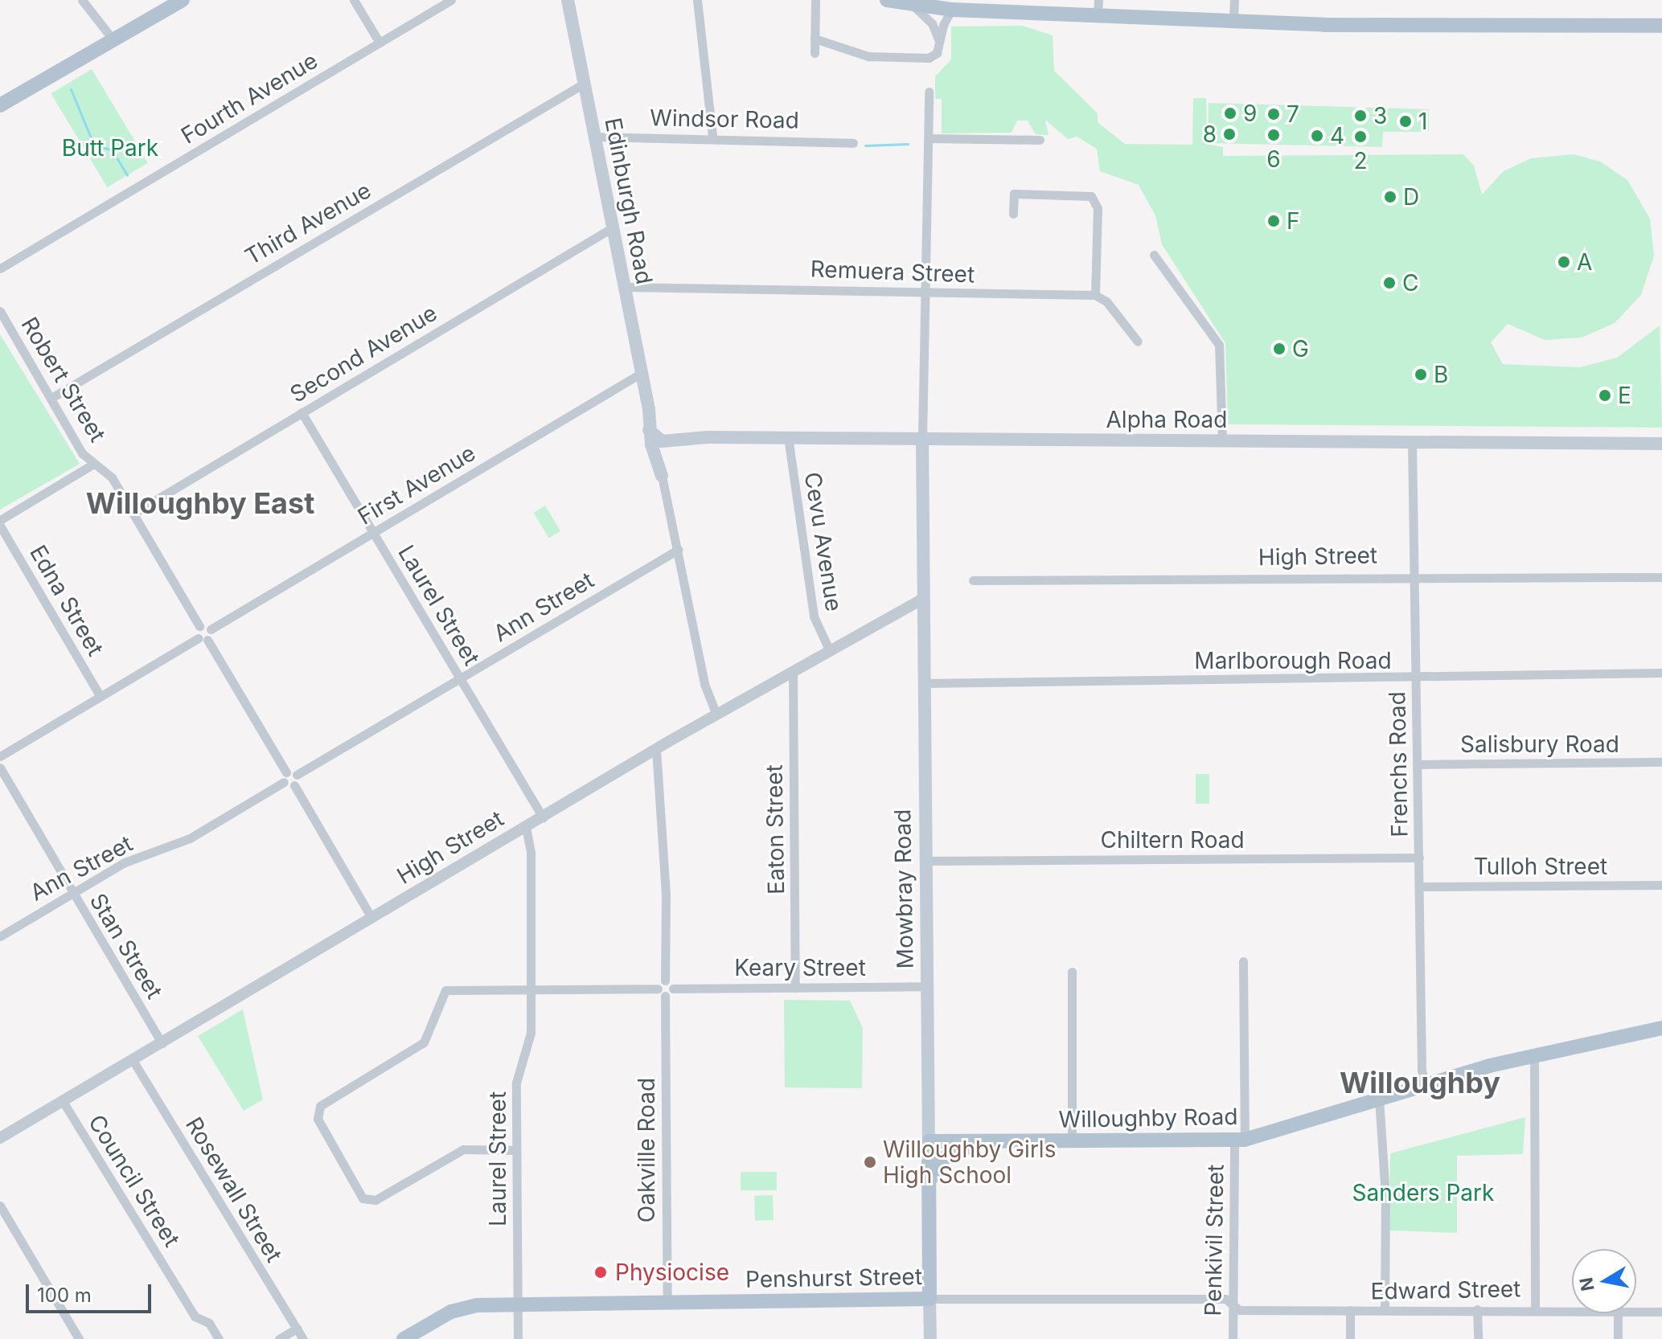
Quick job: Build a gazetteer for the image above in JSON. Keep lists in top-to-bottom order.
{
  "streets": {
    "main road": [
      "Edinburgh Road",
      "Alpha Road",
      "Mowbray Road",
      "Willoughby Road",
      "Penshurst Street"
    ],
    "street": [
      "Fourth Avenue",
      "Windsor Road",
      "Third Avenue",
      "Remuera Street",
      "Second Avenue",
      "Robert Street",
      "First Avenue",
      "Cevu Avenue",
      "High Street",
      "Edna Street",
      "Laurel Street",
      "Ann Street",
      "Marlborough Road",
      "Salisbury Road",
      "Frenchs Road",
      "Eaton Street",
      "Chiltern Road",
      "Tulloh Street",
      "Stan Street",
      "Keary Street",
      "Oakville Road",
      "Council Street",
      "Rosewall Street",
      "Penkivil Street",
      "Edward Street"
    ]
  },
  "crossings": [
    ["Windsor Road", "Edinburgh Road"],
    ["Edinburgh Road", "Third Avenue"],
    ["Edinburgh Road", "Remuera Street"],
    ["Edinburgh Road", "Second Avenue"],
    ["Edinburgh Road", "Alpha Road"],
    ["Edinburgh Road", "First Avenue"],
    ["Third Avenue", "Robert Street"],
    ["Second Avenue", "Robert Street"],
    ["Second Avenue", "Laurel Street"],
    ["Alpha Road", "Cevu Avenue"],
    ["Alpha Road", "Frenchs Road"],
    ["Alpha Road", "Mowbray Road"],
    ["First Avenue", "Laurel Street"],
    ["Cevu Avenue", "High Street"],
    ["High Street", "Laurel Street"],
    ["High Street", "Frenchs Road"],
    ["High Street", "Eaton Street"],
    ["High Street", "Mowbray Road"],
    ["High Street", "Stan Street"],
    ["High Street", "Council Street"],
    ["High Street", "Rosewall Street"],
    ["Laurel Street", "Ann Street"],
    ["Laurel Street", "Penshurst Street"],
    ["Ann Street", "Stan Street"],
    ["Marlborough Road", "Frenchs Road"],
    ["Marlborough Road", "Mowbray Road"],
    ["Salisbury Road", "Frenchs Road"],
    ["Frenchs Road", "Chiltern Road"],
    ["Frenchs Road", "Tulloh Street"],
    ["Frenchs Road", "Willoughby Road"],
    ["Eaton Street", "Keary Street"],
    ["Chiltern Road", "Mowbray Road"],
    ["Mowbray Road", "Keary Street"],
    ["Mowbray Road", "Willoughby Road"],
    ["Mowbray Road", "Penshurst Street"],
    ["Willoughby Road", "Penkivil Street"],
    ["Oakville Road", "Penshurst Street"],
    ["Penkivil Street", "Penshurst Street"],
    ["Penkivil Street", "Edward Street"],
    ["Penshurst Street", "Edward Street"]
  ],
  "districts": ["Willoughby East", "Willoughby"],
  "parks": ["Butt Park", "Sanders Park"],
  "places": [
    "9",
    "7",
    "3",
    "1",
    "8",
    "6",
    "4",
    "2",
    "D",
    "F",
    "A",
    "C",
    "G",
    "B",
    "E",
    "Willoughby Girls High School",
    "Physiocise"
  ],
  "scale_bar": "100 m",
  "north": "left"
}
